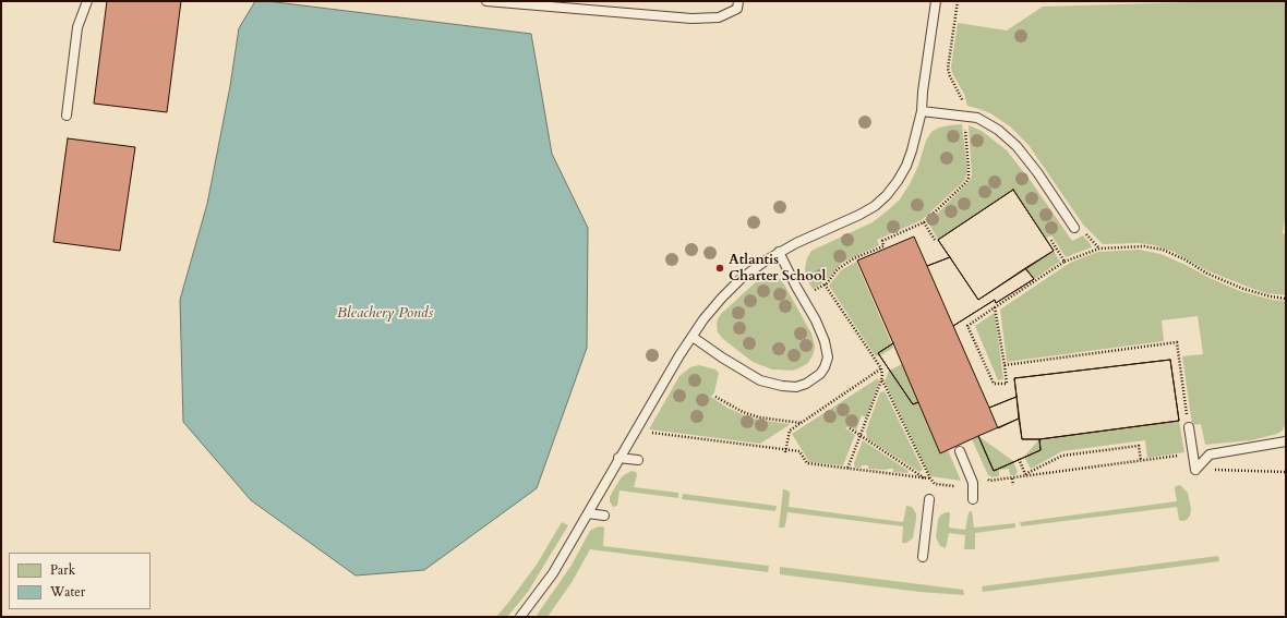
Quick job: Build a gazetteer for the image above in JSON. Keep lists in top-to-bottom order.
{
  "water": ["Bleachery Ponds"],
  "places": ["Atlantis Charter School"],
  "legend": ["Park", "Water"]
}
